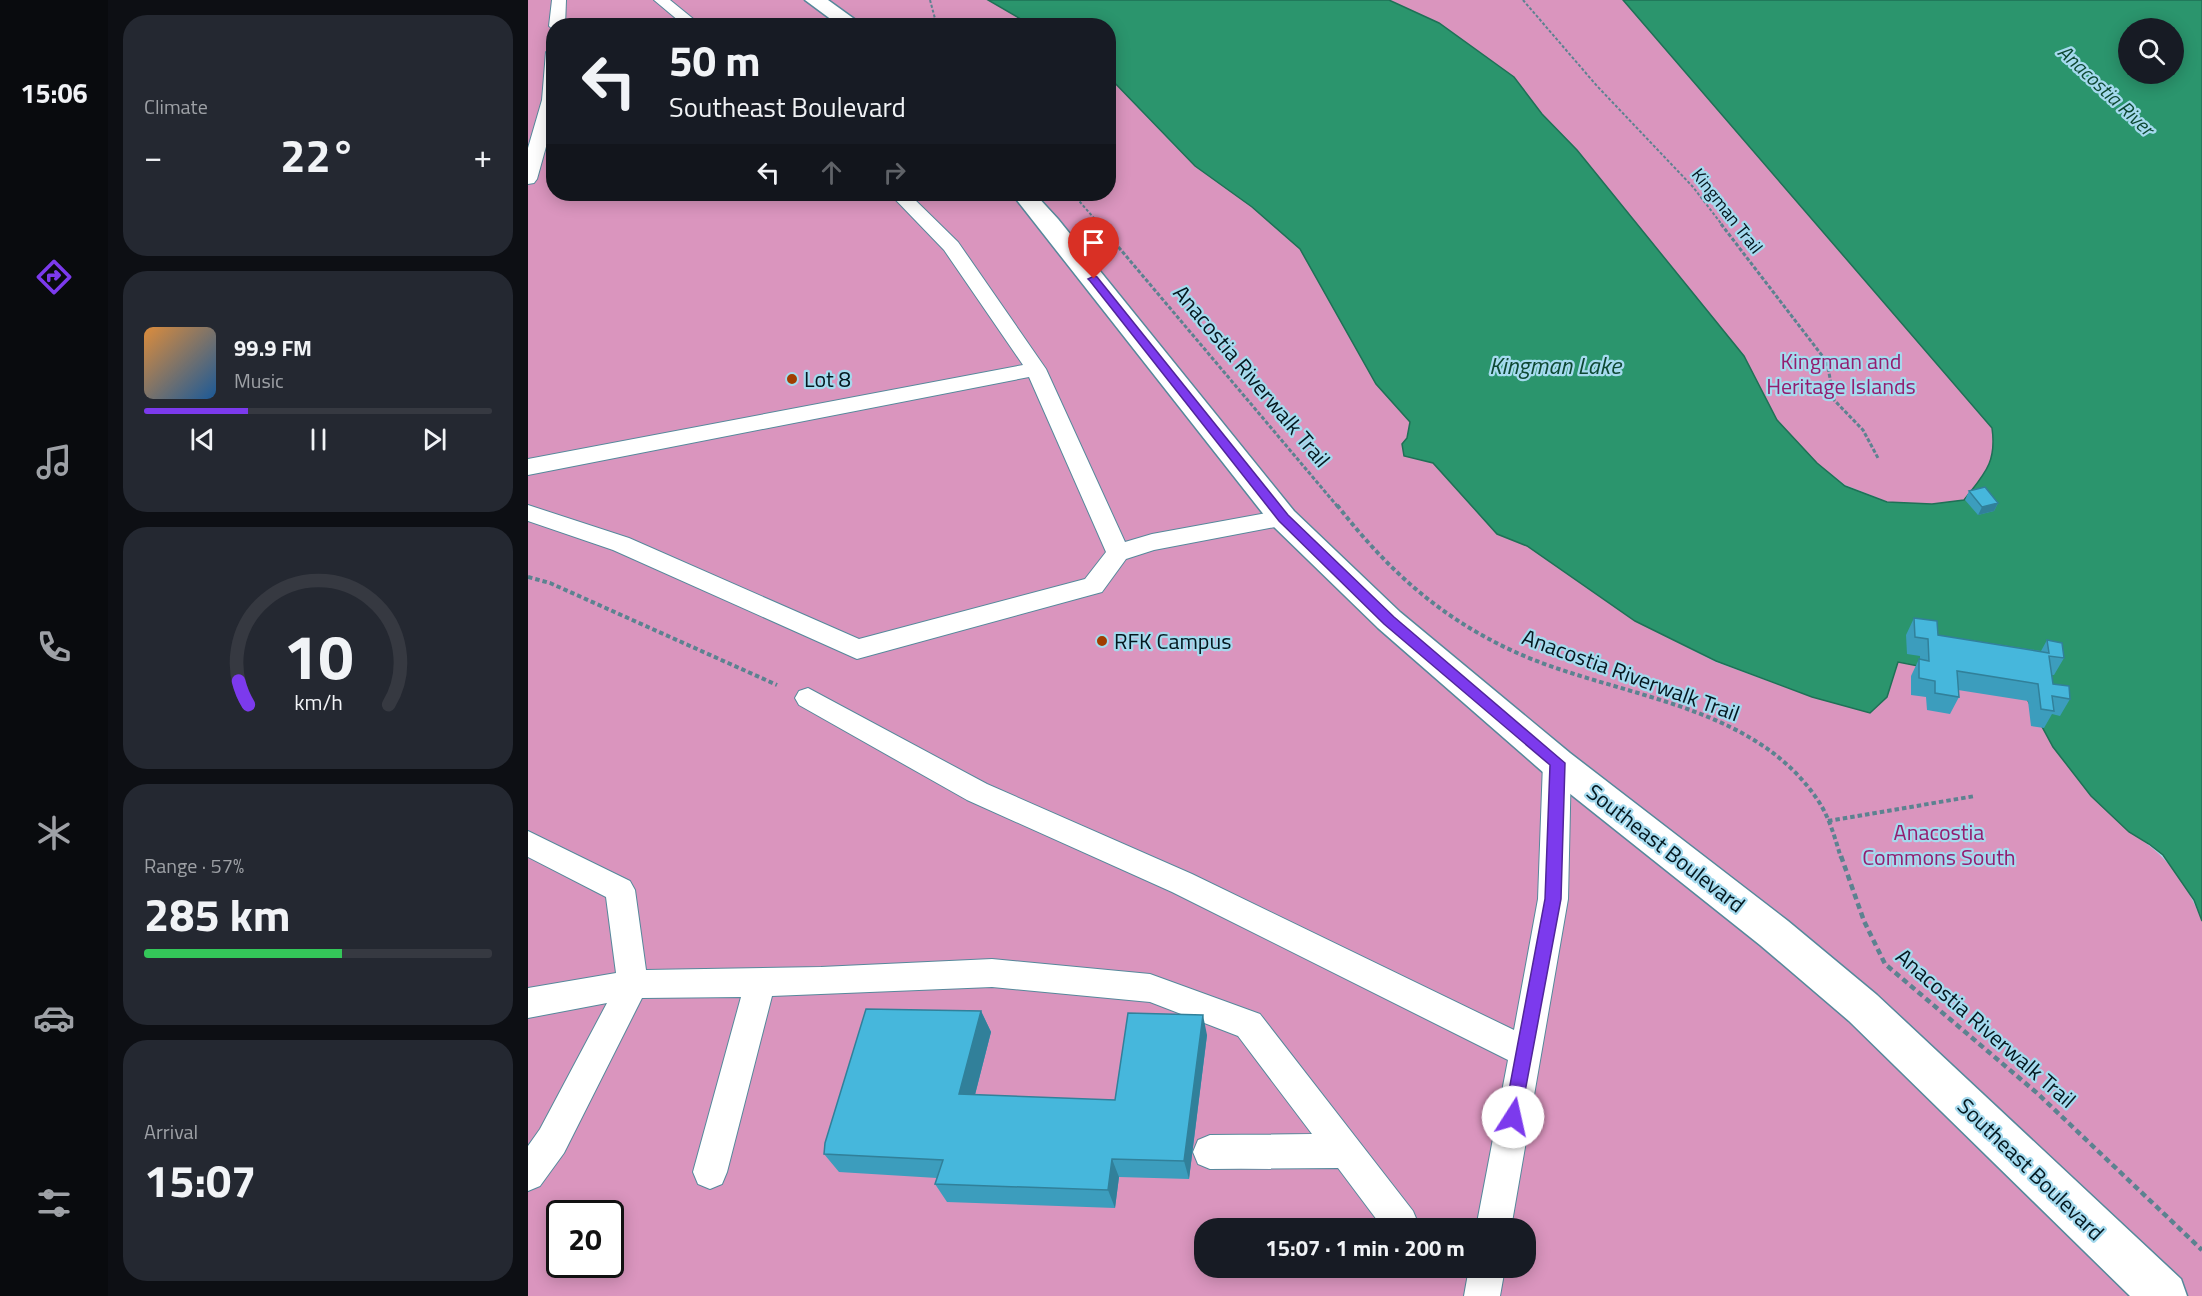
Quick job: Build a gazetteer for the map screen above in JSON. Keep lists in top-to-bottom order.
{
  "streets": {
    "street": ["Southeast Boulevard"],
    "path": ["Kingman Trail", "Anacostia Riverwalk Trail"]
  },
  "water": ["Anacostia River", "Kingman Lake"],
  "parks": ["Kingman and Heritage Islands", "Anacostia Commons South"],
  "places": ["Lot 8", "RFK Campus"],
  "page": {
    "tabs": "15:06",
    "tile": [
      "Climate",
      ["Range · 57%", "285 km"],
      ["Arrival", "15:07"]
    ],
    "turn": ["50 m", "Southeast Boulevard"],
    "heat": ["−", "22°", "+"],
    "song": ["99.9 FM", "Music"],
    "limit": "20",
    "trip": "15:07 · 1 min · 200 m",
    "gauge": ["10", "km/h"]
  }
}
